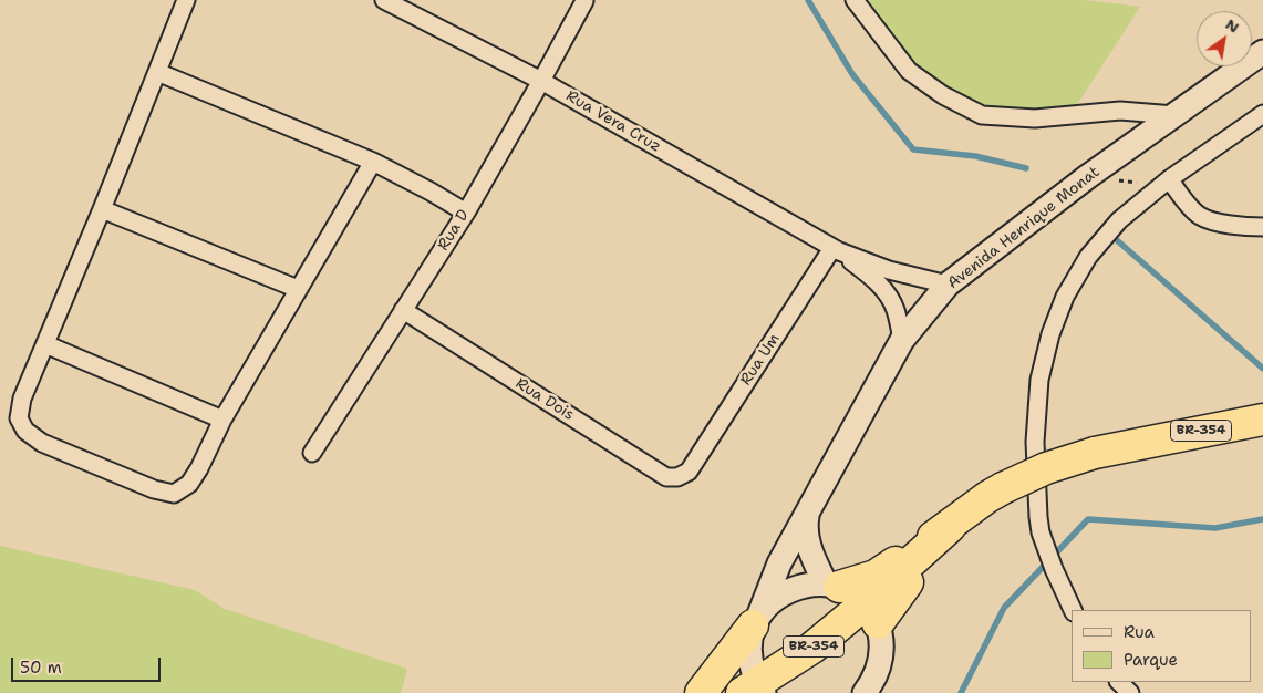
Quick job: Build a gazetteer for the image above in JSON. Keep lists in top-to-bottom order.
{
  "streets": {
    "highway": ["BR-354"],
    "street": [
      "Rua Vera Cruz",
      "Avenida Henrique Monat",
      "Rua D",
      "Rua Um",
      "Rua Dois"
    ]
  },
  "crossings": [
    ["Rua Vera Cruz", "Avenida Henrique Monat"],
    ["Rua Vera Cruz", "Rua D"],
    ["Rua Vera Cruz", "Rua Um"],
    ["Avenida Henrique Monat", "BR-354"],
    ["Rua D", "Rua Dois"],
    ["Rua Um", "Rua Dois"]
  ],
  "legend": ["Rua", "Parque"],
  "scale_bar": "50 m",
  "north": "top right"
}
